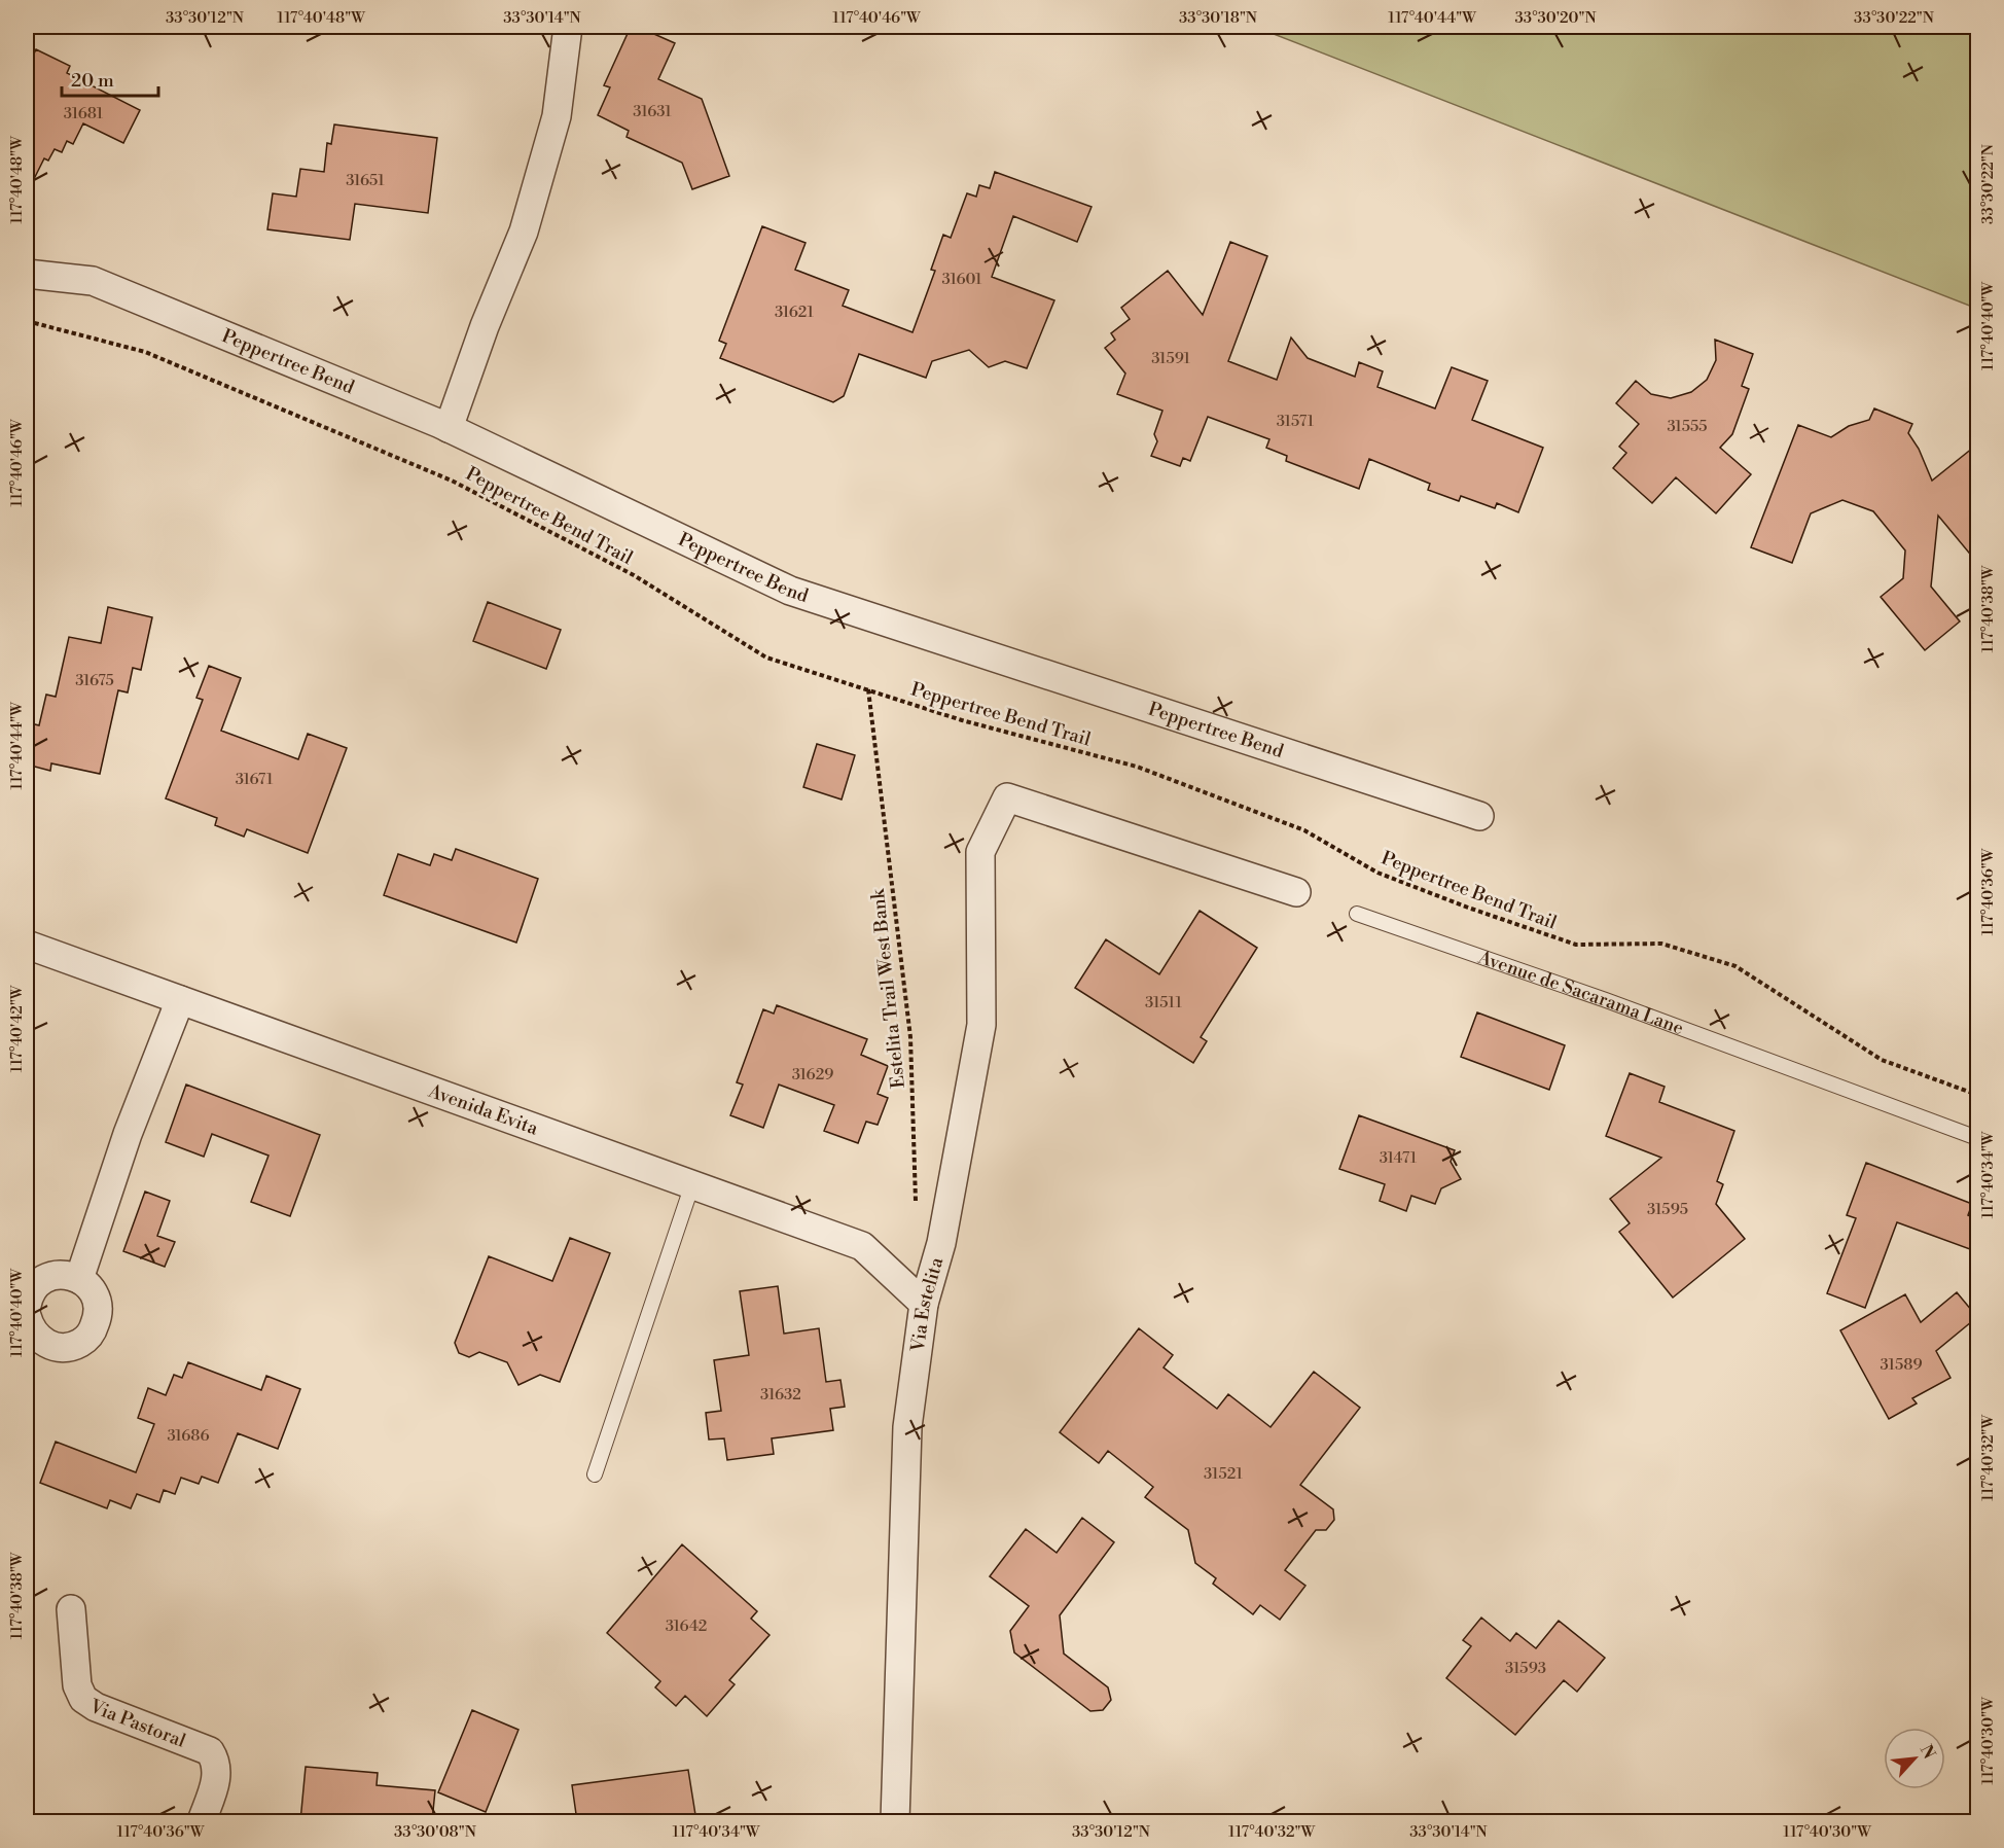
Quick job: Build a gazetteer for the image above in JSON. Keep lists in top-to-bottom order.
{
  "streets": {
    "street": [
      "Peppertree Bend",
      "Avenida Evita",
      "Via Estelita",
      "Via Pastoral"
    ],
    "lane": ["Avenue de Sacarama Lane"],
    "path": ["Peppertree Bend Trail", "Estelita Trail West Bank"]
  },
  "crossings": [
    ["Peppertree Bend Trail", "Estelita Trail West Bank"],
    ["Avenida Evita", "Via Estelita"]
  ],
  "house_numbers": [
    "31631",
    "31681",
    "31651",
    "31601",
    "31621",
    "31591",
    "31571",
    "31555",
    "31675",
    "31671",
    "31511",
    "31629",
    "31471",
    "31595",
    "31589",
    "31632",
    "31686",
    "31521",
    "31642",
    "31593"
  ],
  "scale_bar": "20 m",
  "north": "top right",
  "coordinates": [
    "33°30'12\"N",
    "117°40'48\"W",
    "33°30'14\"N",
    "117°40'46\"W",
    "33°30'18\"N",
    "117°40'44\"W",
    "33°30'20\"N",
    "33°30'22\"N",
    "117°40'40\"W",
    "117°40'38\"W",
    "117°40'36\"W",
    "117°40'42\"W",
    "117°40'34\"W",
    "117°40'32\"W",
    "117°40'30\"W",
    "33°30'08\"N"
  ]
}
